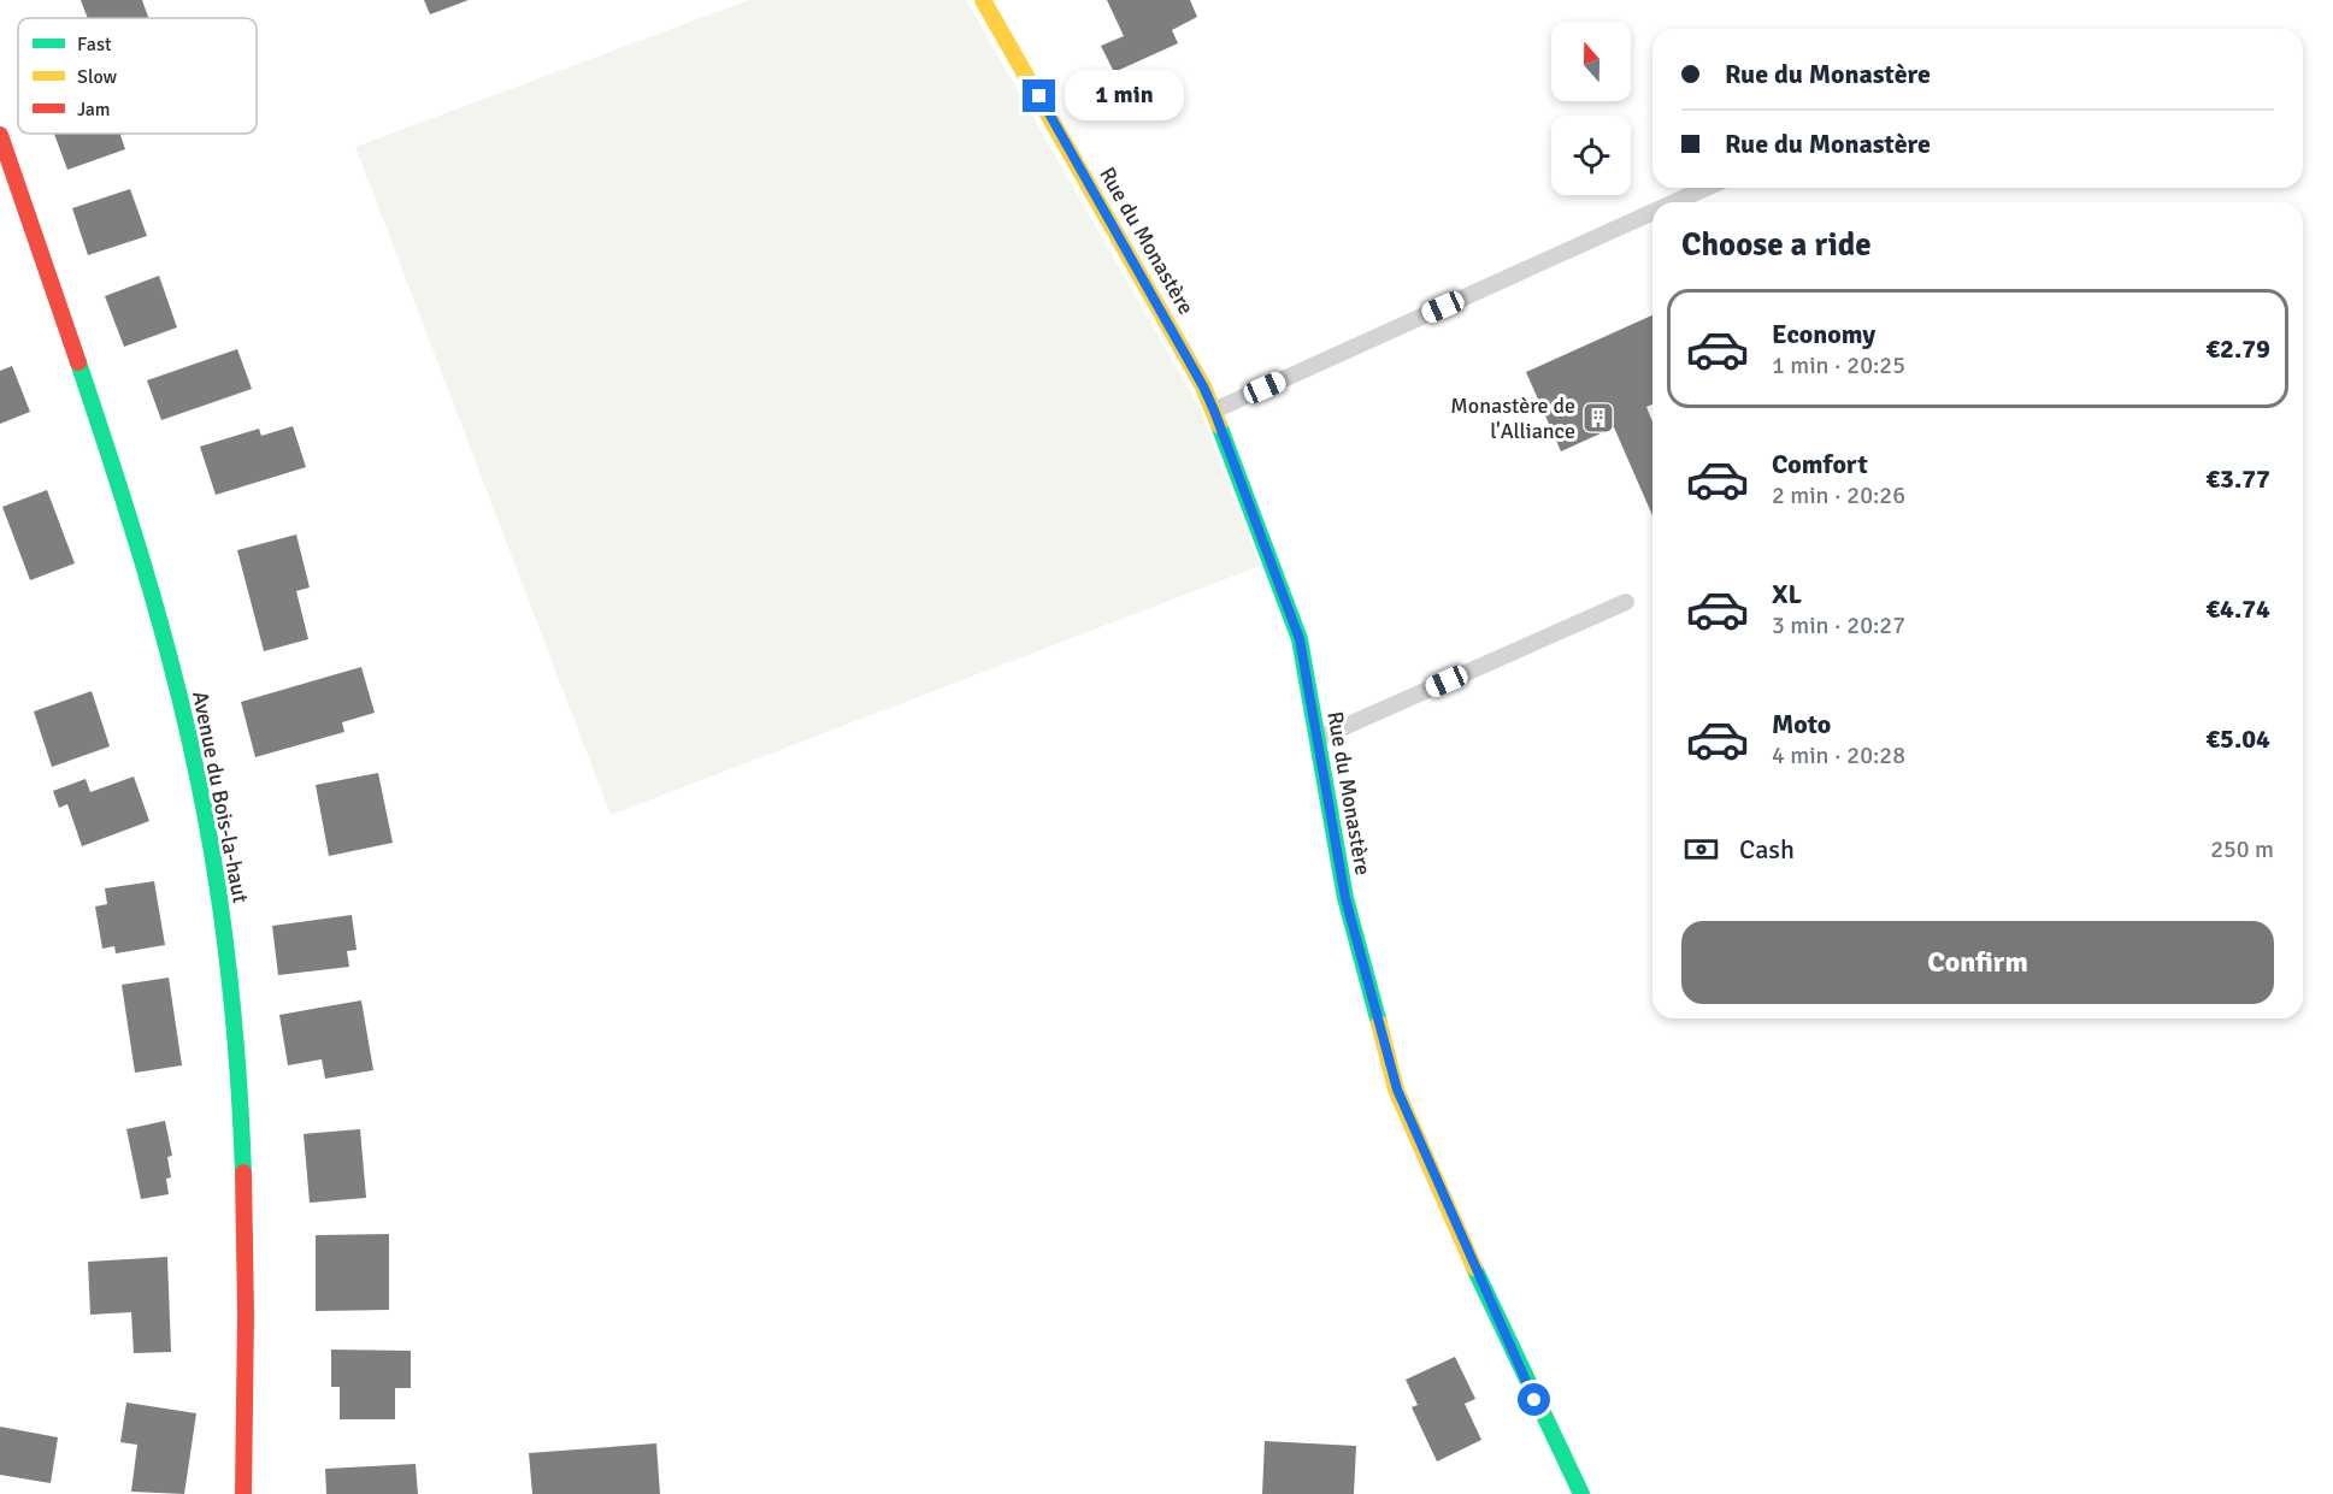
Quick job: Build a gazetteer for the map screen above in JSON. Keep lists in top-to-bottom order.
{
  "streets": {
    "street": ["Rue du Monastère", "Avenue du Bois-la-haut"]
  },
  "places": {
    "building": ["Monastère de l'Alliance"]
  },
  "legend": ["Fast", "Slow", "Jam"],
  "north": "top",
  "page": {
    "banner": ["Rue du Monastère", "Rue du Monastère"],
    "bubble": "1 min",
    "heading": "Choose a ride",
    "list": [
      {
        "name": "Economy",
        "note": "1 min · 20:25",
        "value": "€2.79"
      },
      {
        "name": "Comfort",
        "note": "2 min · 20:26",
        "value": "€3.77"
      },
      {
        "name": "XL",
        "note": "3 min · 20:27",
        "value": "€4.74"
      },
      {
        "name": "Moto",
        "note": "4 min · 20:28",
        "value": "€5.04"
      }
    ],
    "pay": ["Cash", "250 m"],
    "buttons": "Confirm"
  }
}
